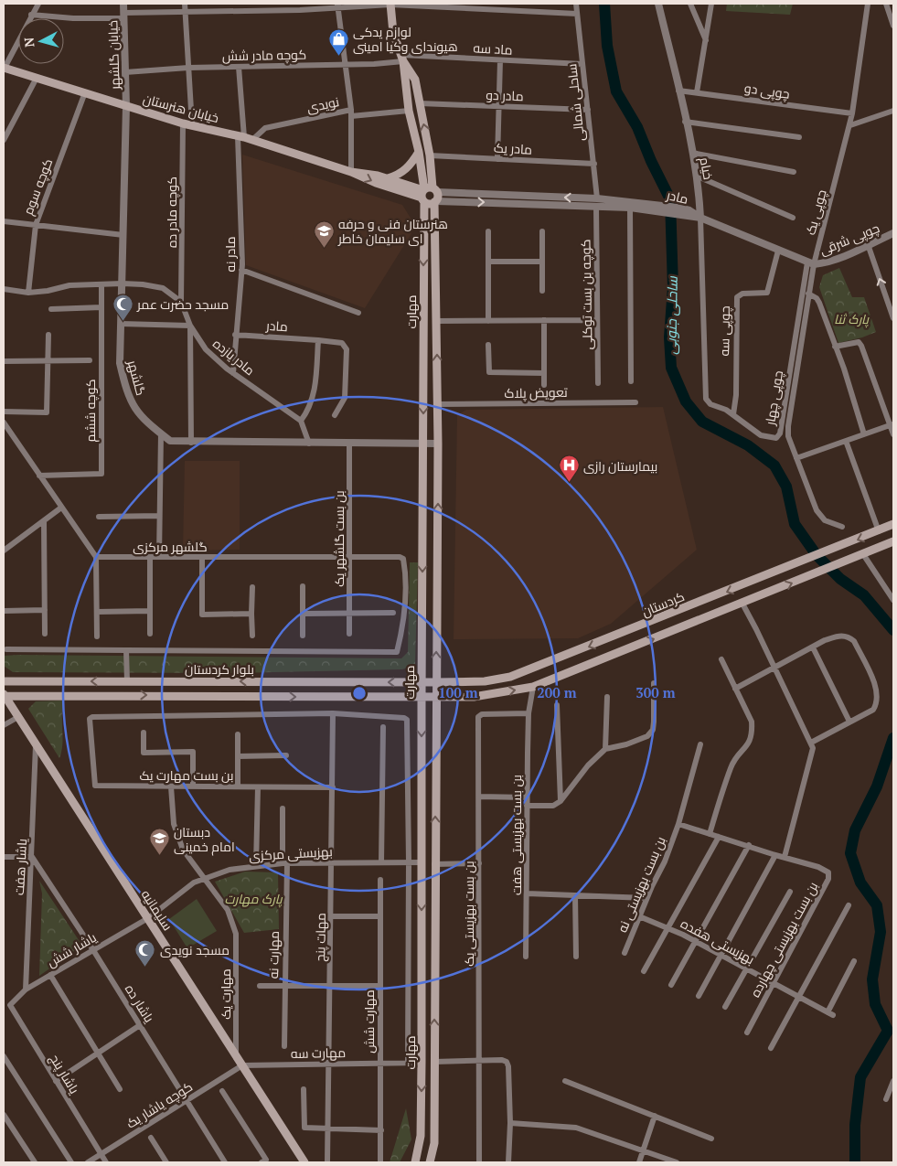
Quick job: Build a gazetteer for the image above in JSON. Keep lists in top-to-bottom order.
{
  "streets": {
    "main road": [
      "خیابان هنرستان",
      "مهارت",
      "کردستان",
      "بلوار کردستان",
      "سلیمانیه"
    ],
    "street": [
      "ماد سه",
      "خیابان گلشهر",
      "کوچه مادر شش",
      "چوپی دو",
      "مادر دو",
      "ساحلی شمالی",
      "نویدی",
      "مادر یک",
      "خیام",
      "کوچه سوم",
      "مادر",
      "کوچه مادر ده",
      "چوپی یک",
      "چوپی شرقی",
      "مادر نه",
      "کوچه بن بست توکلی",
      "چوپی سه",
      "مادر یازده",
      "گلشهر",
      "تعویض پلاک",
      "چوپی چهار",
      "کوچه ششم",
      "بن بست گلشهر یک",
      "گلشهر مرکزی",
      "بن بست مهارت یک",
      "بن بست بهزیستی هفت",
      "بهزیستی مرکزی",
      "یاشار هفت",
      "بن بست بهزیستی نه",
      "بن بست بهزیستی یک",
      "مهات پنج",
      "بن بست بهزیستی چهارده",
      "بهزیستی هفده",
      "یاشار شش",
      "مهارت نه",
      "مهارت یک",
      "یاشار ده",
      "مهارت شش",
      "مهارت سه",
      "یاشار پنج",
      "کوچه یاشار یک"
    ]
  },
  "crossings": [
    ["ماد سه", "کوچه مادر شش"],
    ["ماد سه", "ساحلی شمالی"],
    ["ماد سه", "مهارت"],
    ["خیابان گلشهر", "کوچه مادر شش"],
    ["خیابان گلشهر", "خیابان هنرستان"],
    ["خیابان گلشهر", "گلشهر"],
    ["کوچه مادر شش", "نویدی"],
    ["کوچه مادر شش", "مادر نه"],
    ["کوچه مادر شش", "مهارت"],
    ["چوپی دو", "خیام"],
    ["چوپی دو", "چوپی یک"],
    ["مادر دو", "ساحلی شمالی"],
    ["مادر دو", "مهارت"],
    ["ساحلی شمالی", "مادر یک"],
    ["ساحلی شمالی", "مادر"],
    ["ساحلی شمالی", "کوچه بن بست توکلی"],
    ["نویدی", "خیابان هنرستان"],
    ["نویدی", "مادر نه"],
    ["نویدی", "مهارت"],
    ["خیابان هنرستان", "کوچه سوم"],
    ["خیابان هنرستان", "مادر"],
    ["خیابان هنرستان", "کوچه مادر ده"],
    ["خیابان هنرستان", "مادر نه"],
    ["خیابان هنرستان", "مهارت"],
    ["خیابان هنرستان", "گلشهر"],
    ["مادر یک", "مهارت"],
    ["خیام", "مادر"],
    ["خیام", "چوپی چهار"],
    ["مادر", "مادر نه"],
    ["مادر", "کوچه بن بست توکلی"],
    ["مادر", "مهارت"],
    ["مادر", "چوپی چهار"],
    ["کوچه مادر ده", "مادر یازده"],
    ["چوپی یک", "چوپی شرقی"],
    ["چوپی یک", "چوپی چهار"],
    ["چوپی شرقی", "چوپی چهار"],
    ["مادر نه", "مادر یازده"],
    ["مهارت", "گلشهر"],
    ["مهارت", "تعویض پلاک"],
    ["مهارت", "کردستان"],
    ["مهارت", "بلوار کردستان"],
    ["مهارت", "بهزیستی مرکزی"],
    ["مهارت", "مهارت سه"],
    ["چوپی سه", "چوپی چهار"],
    ["گلشهر", "بن بست گلشهر یک"],
    ["بن بست گلشهر یک", "گلشهر مرکزی"],
    ["کردستان", "بلوار کردستان"],
    ["بن بست مهارت یک", "مهات پنج"],
    ["بن بست مهارت یک", "مهارت یک"],
    ["بن بست بهزیستی هفت", "بن بست بهزیستی یک"],
    ["بهزیستی مرکزی", "سلیمانیه"],
    ["بهزیستی مرکزی", "مهات پنج"],
    ["بهزیستی مرکزی", "یاشار شش"],
    ["بهزیستی مرکزی", "مهارت نه"],
    ["بهزیستی مرکزی", "مهارت یک"],
    ["یاشار هفت", "سلیمانیه"],
    ["یاشار هفت", "یاشار شش"],
    ["یاشار هفت", "یاشار ده"],
    ["بن بست بهزیستی نه", "بهزیستی هفده"],
    ["سلیمانیه", "یاشار شش"],
    ["سلیمانیه", "مهارت یک"],
    ["سلیمانیه", "مهارت سه"],
    ["سلیمانیه", "کوچه یاشار یک"],
    ["مهات پنج", "مهارت سه"],
    ["بن بست بهزیستی چهارده", "بهزیستی هفده"],
    ["یاشار شش", "یاشار ده"],
    ["یاشار شش", "یاشار پنج"],
    ["یاشار ده", "کوچه یاشار یک"],
    ["مهارت شش", "مهارت سه"],
    ["مهارت سه", "کوچه یاشار یک"],
    ["یاشار پنج", "کوچه یاشار یک"]
  ],
  "water": ["ساحلی جنوبی"],
  "parks": ["پارک ثنا", "پارک مهارت"],
  "places": {
    "shop": ["لوازم یدکى هیونداى وکیا امینى"],
    "school or university": ["هنرستان فنی و حرفه ای سلیمان خاطر", "دبستان امام خمینی"],
    "mosque": ["مسجد حضرت عمر", "مسجد نویدی"],
    "hospital": ["بیمارستان رازی"]
  },
  "north": "left",
  "rings": ["100 m", "200 m", "300 m"]
}
